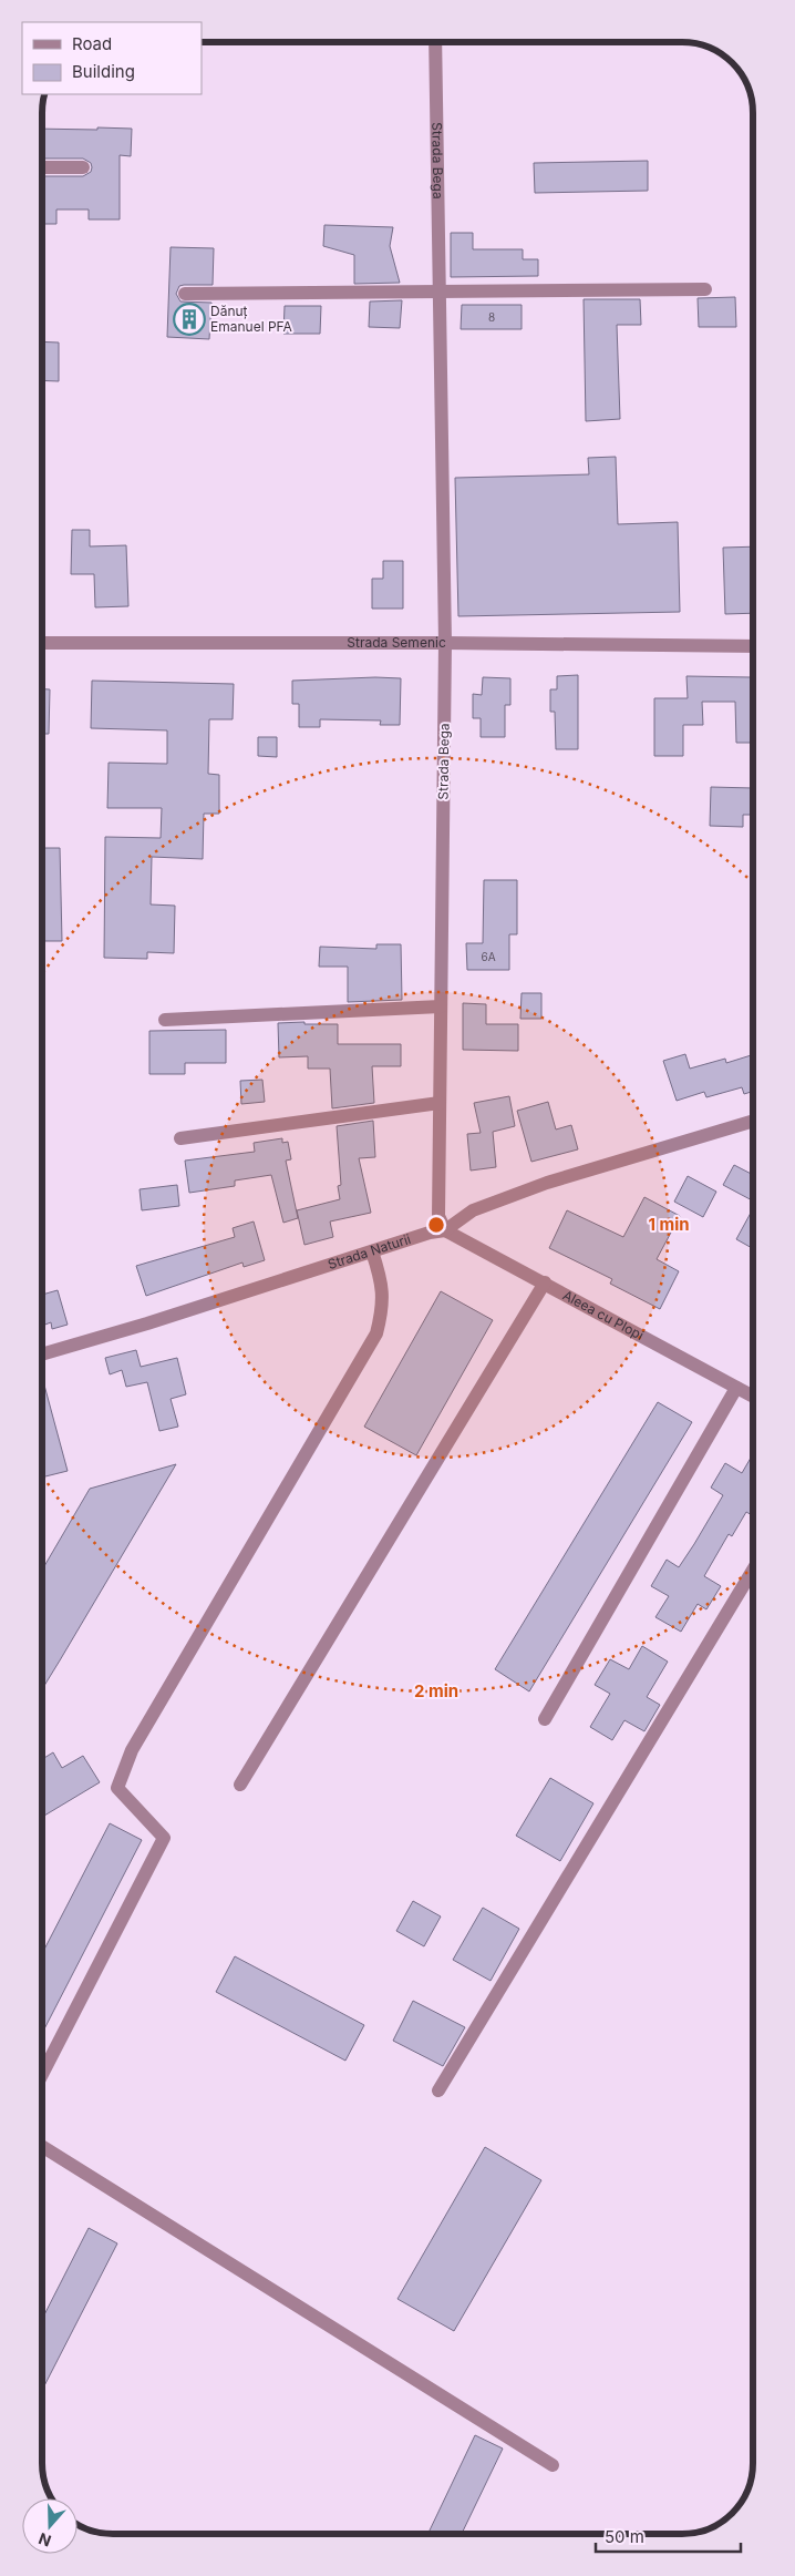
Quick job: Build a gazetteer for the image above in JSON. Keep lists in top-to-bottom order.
{
  "streets": {
    "street": [
      "Strada Bega",
      "Strada Semenic",
      "Strada Naturii",
      "Aleea cu Plopi"
    ]
  },
  "crossings": [
    ["Strada Bega", "Strada Semenic"],
    ["Strada Bega", "Strada Naturii"],
    ["Strada Bega", "Aleea cu Plopi"],
    ["Strada Naturii", "Aleea cu Plopi"]
  ],
  "places": {
    "building": ["Dănuț Emanuel PFA"]
  },
  "house_numbers": ["8", "6A"],
  "legend": ["Road", "Building"],
  "scale_bar": "50 m",
  "north": "bottom",
  "rings": ["1 min", "2 min"]
}
